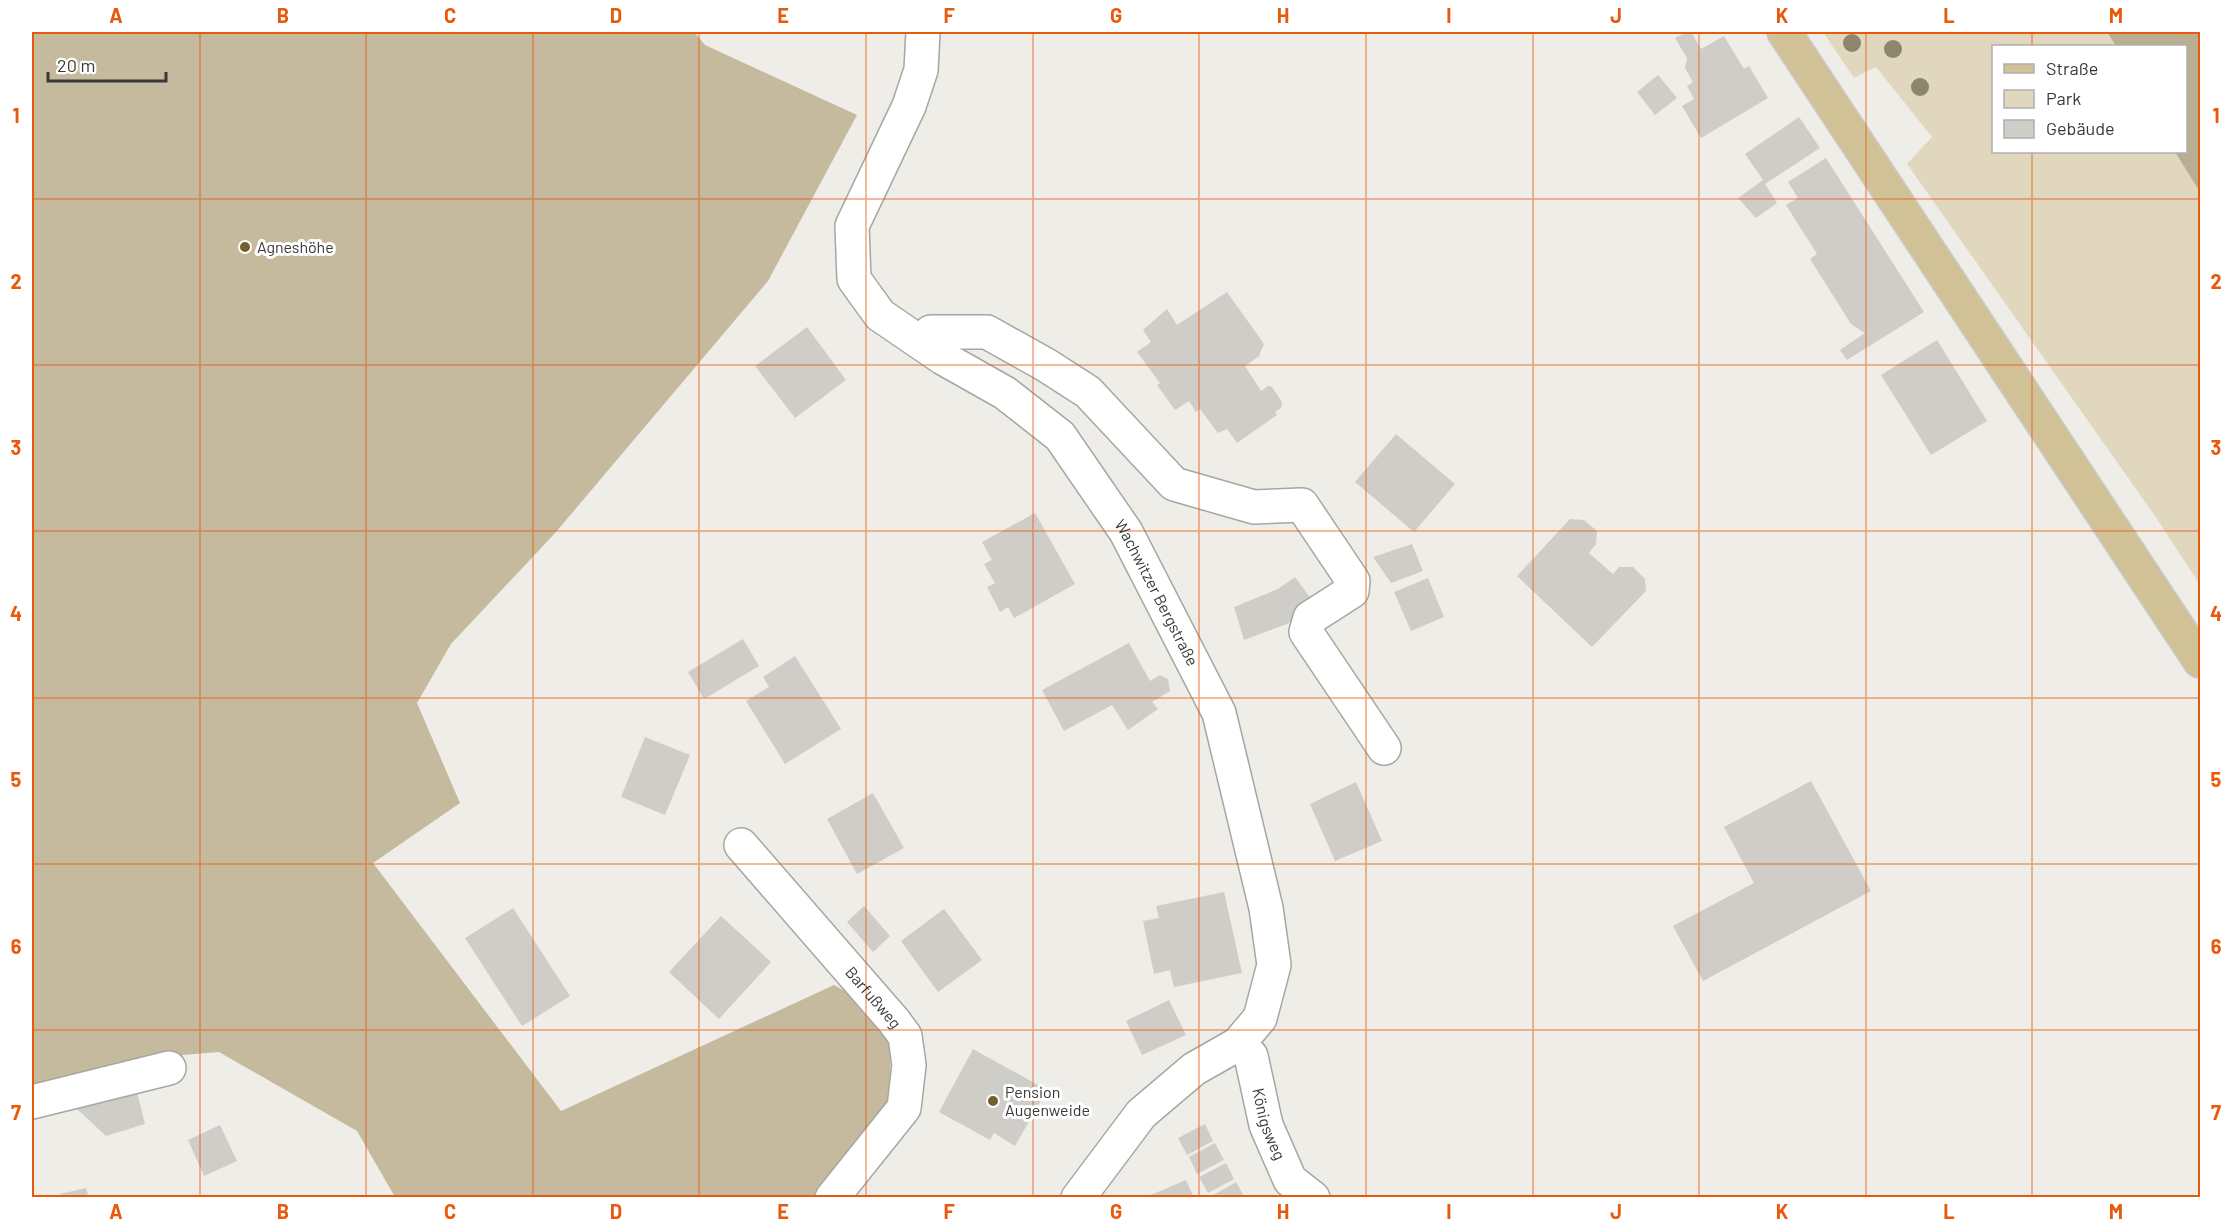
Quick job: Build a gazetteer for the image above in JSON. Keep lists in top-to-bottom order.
{
  "streets": {
    "street": ["Wachwitzer Bergstraße", "Barfußweg", "Königsweg"]
  },
  "crossings": [
    ["Wachwitzer Bergstraße", "Königsweg"]
  ],
  "places": ["Agneshöhe", "Pension Augenweide"],
  "legend": ["Straße", "Park", "Gebäude"],
  "scale_bar": "20 m",
  "grid": {
    "columns": [
      "A",
      "B",
      "C",
      "D",
      "E",
      "F",
      "G",
      "H",
      "I",
      "J",
      "K",
      "L",
      "M"
    ],
    "rows": [
      "1",
      "2",
      "3",
      "4",
      "5",
      "6",
      "7"
    ]
  }
}
